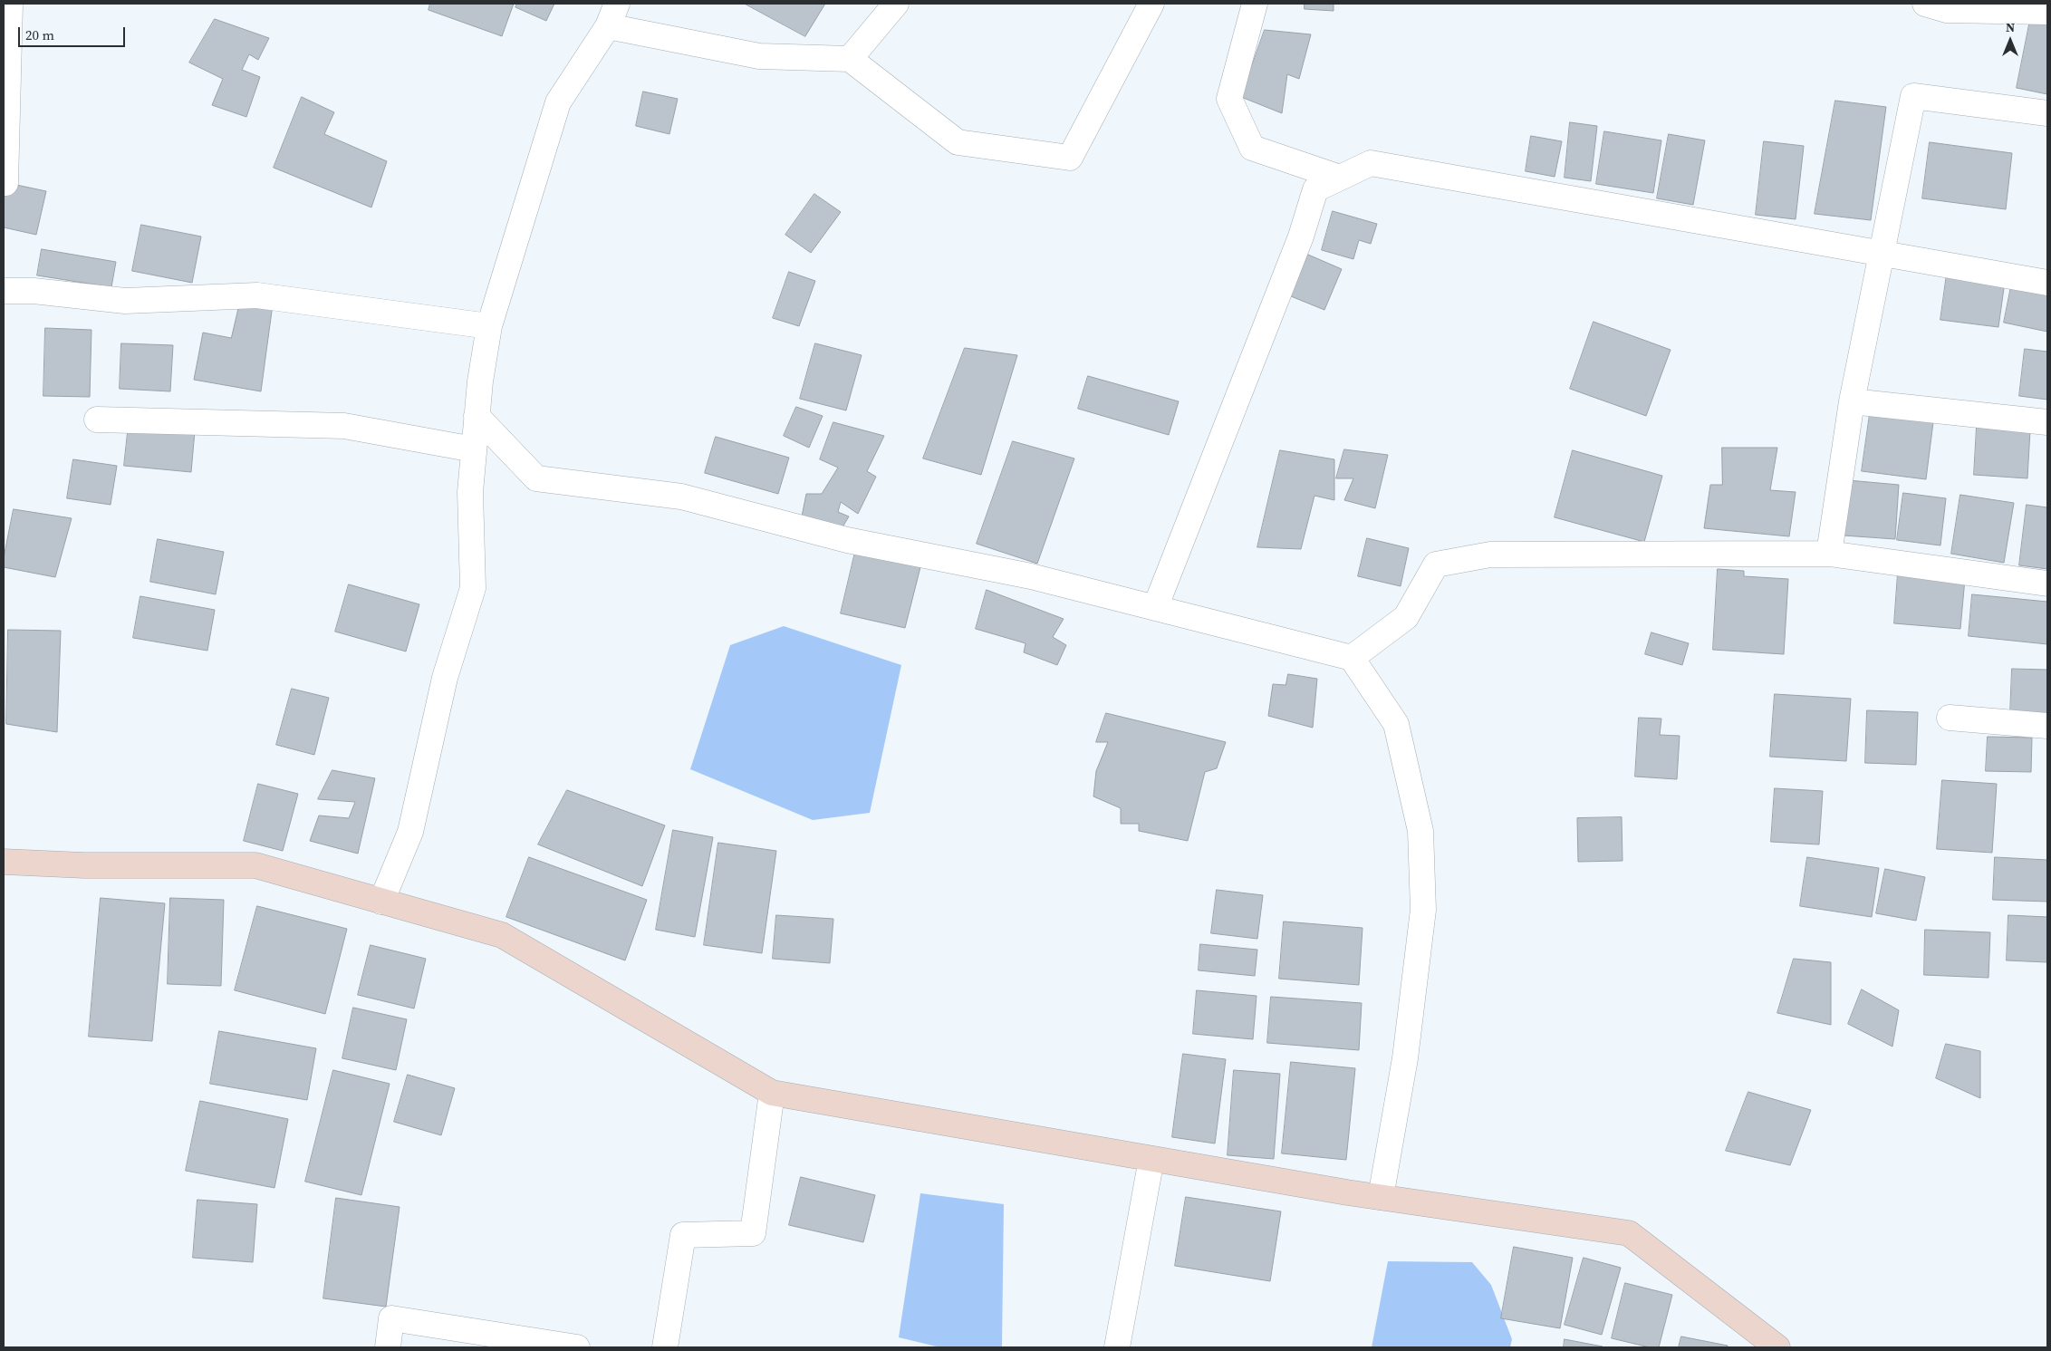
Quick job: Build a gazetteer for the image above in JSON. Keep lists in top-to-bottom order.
{
  "scale_bar": "20 m",
  "north": "top"
}
